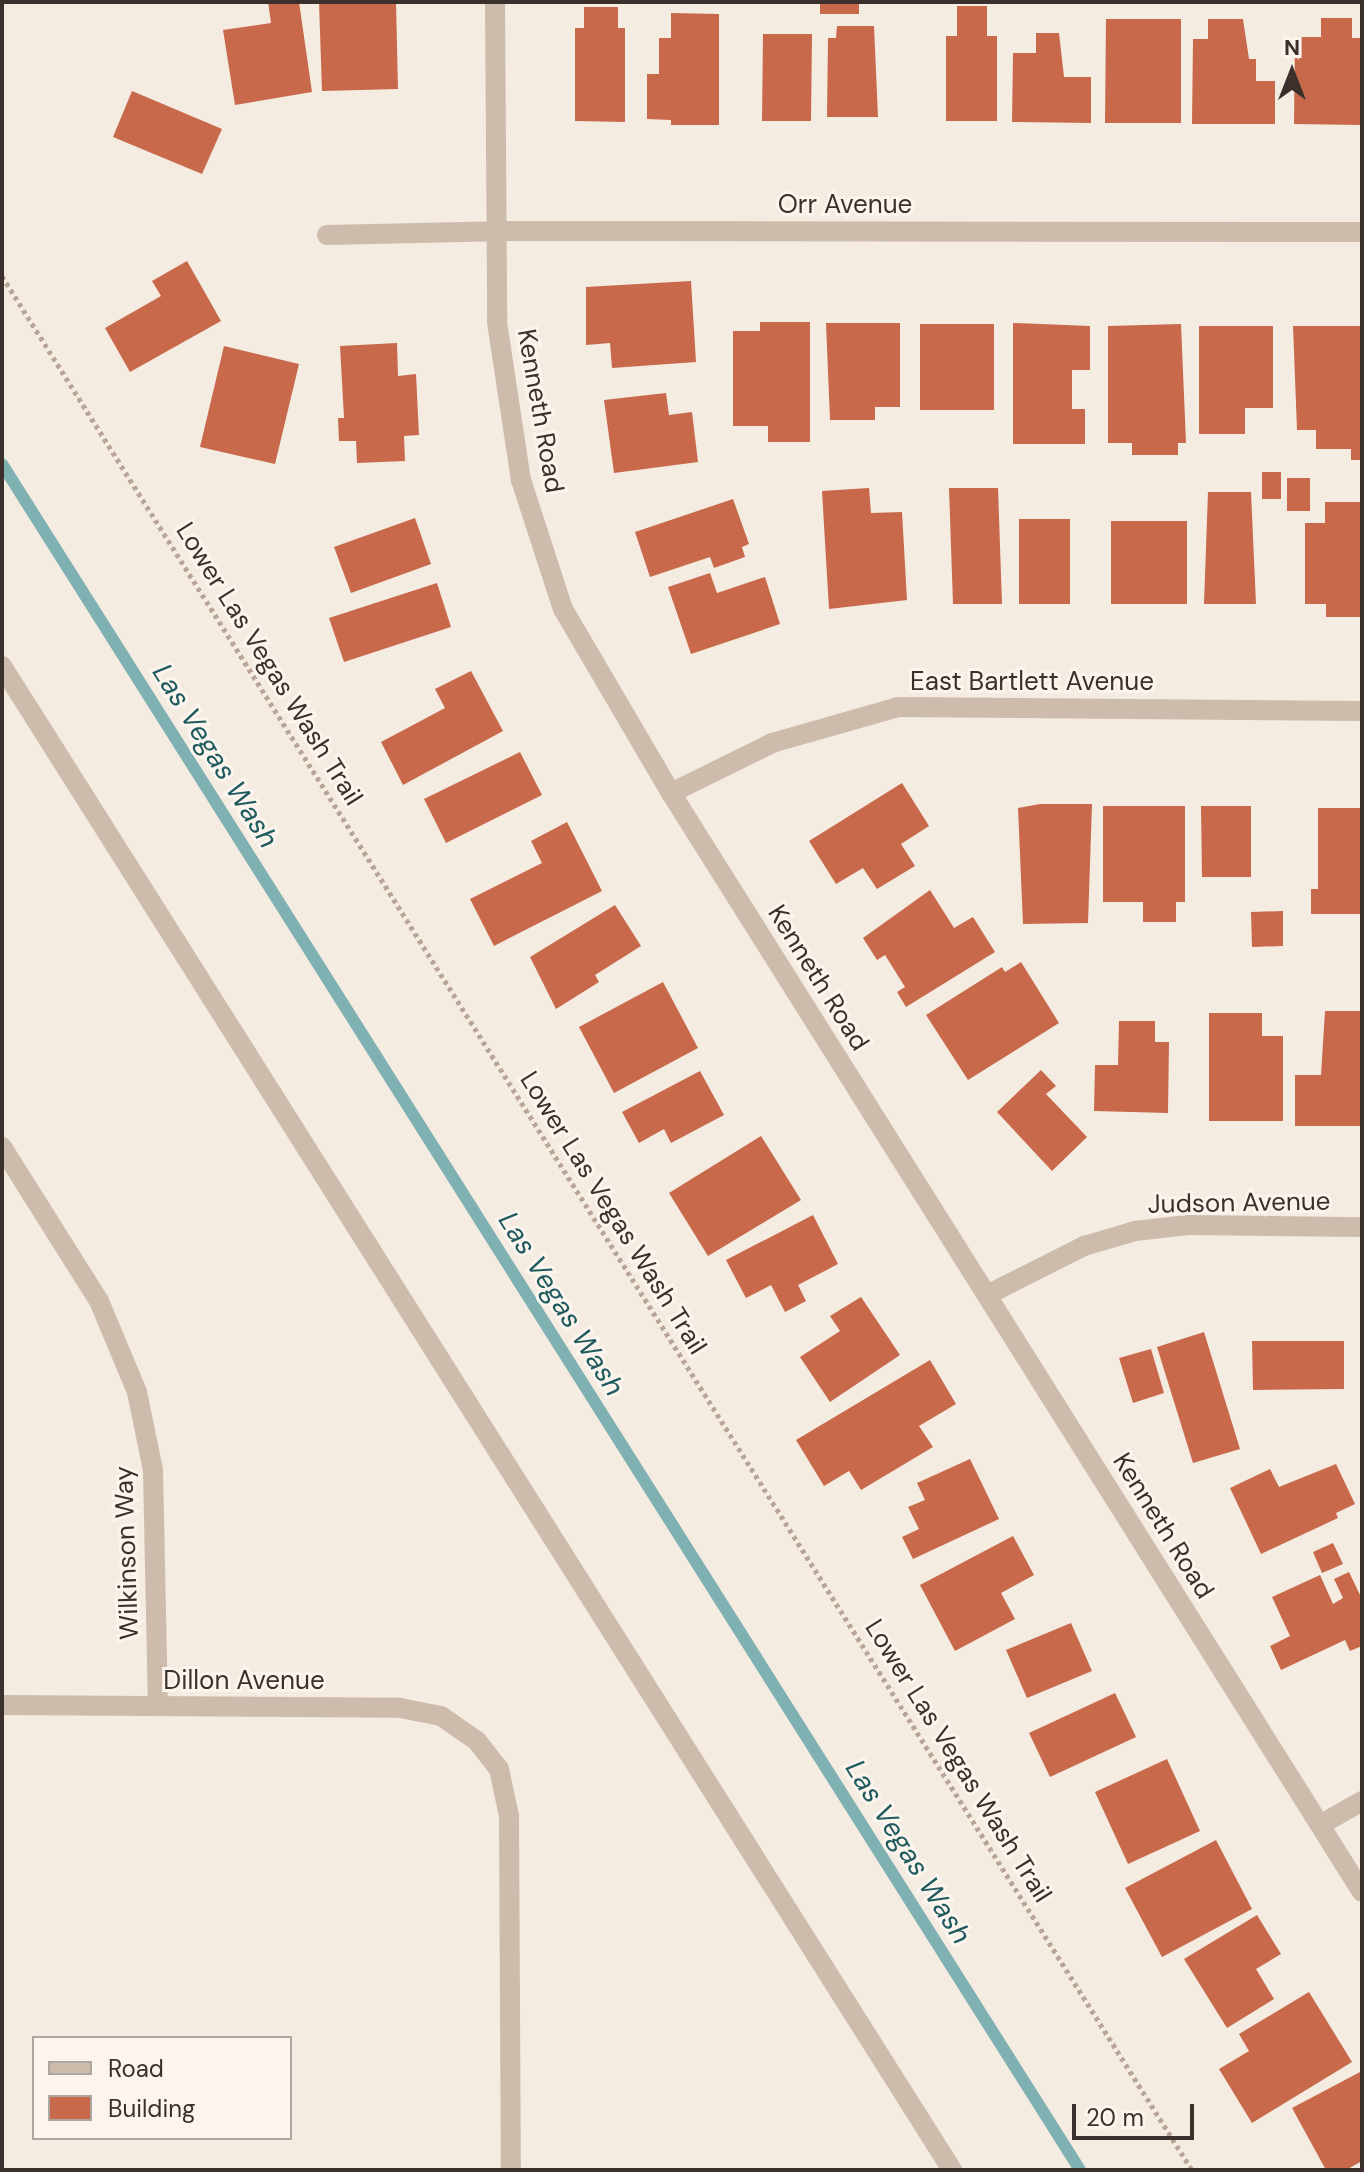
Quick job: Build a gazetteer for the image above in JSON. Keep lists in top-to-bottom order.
{
  "streets": {
    "street": [
      "Orr Avenue",
      "Kenneth Road",
      "East Bartlett Avenue",
      "Judson Avenue",
      "Wilkinson Way",
      "Dillon Avenue"
    ],
    "path": ["Lower Las Vegas Wash Trail"]
  },
  "crossings": [
    ["Orr Avenue", "Kenneth Road"],
    ["Kenneth Road", "East Bartlett Avenue"],
    ["Kenneth Road", "Judson Avenue"],
    ["Wilkinson Way", "Dillon Avenue"]
  ],
  "water": ["Las Vegas Wash"],
  "legend": ["Road", "Building"],
  "scale_bar": "20 m",
  "north": "top"
}
